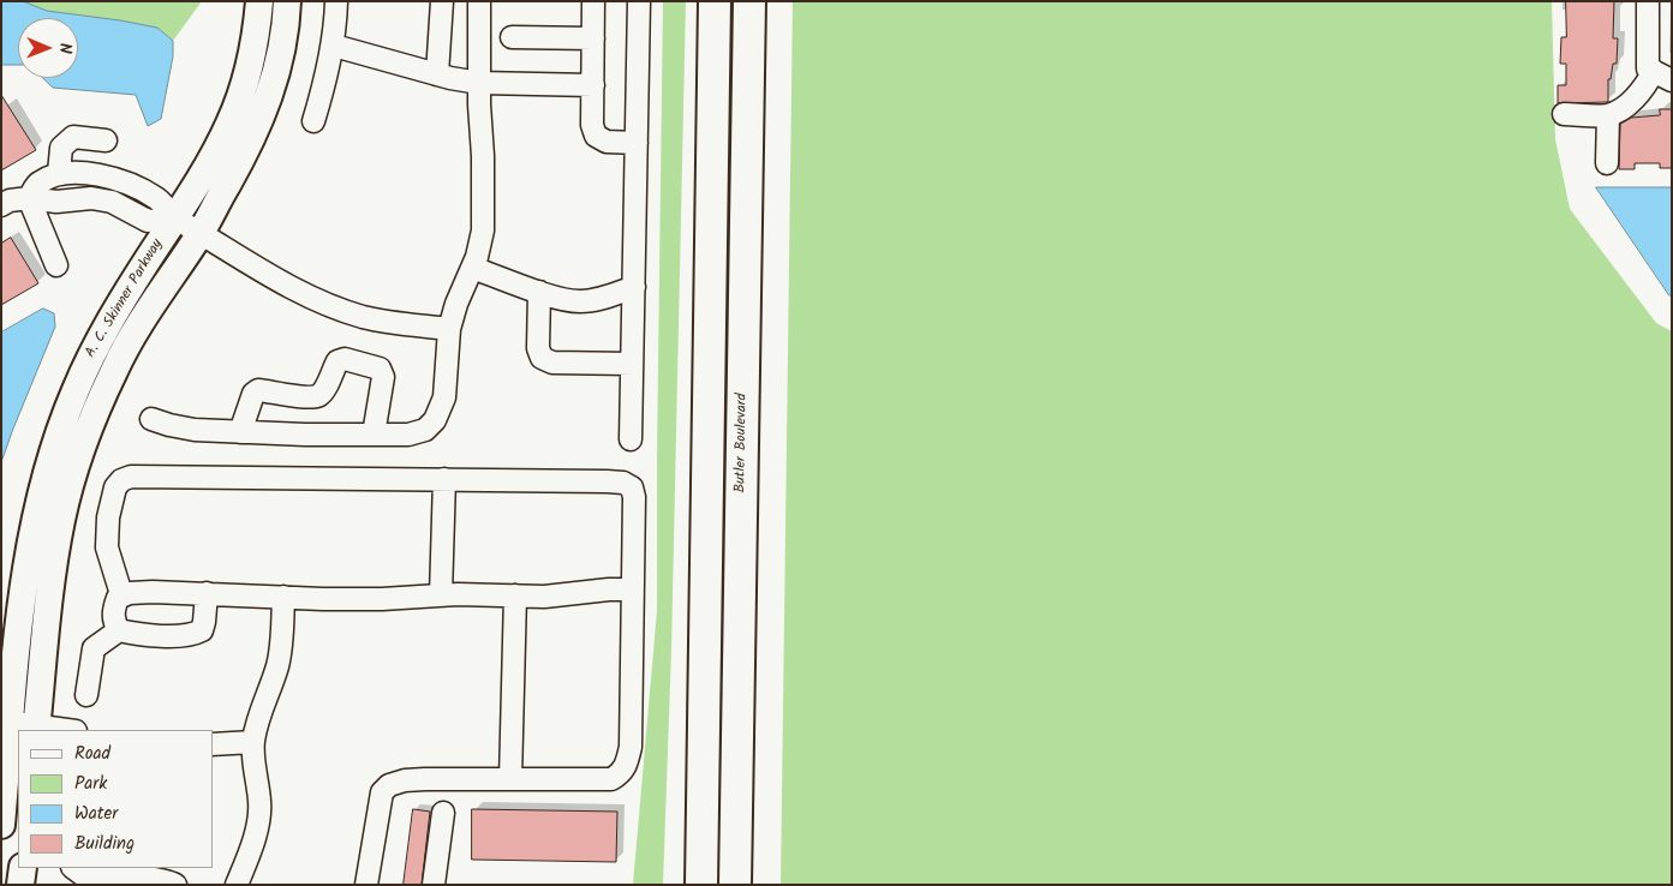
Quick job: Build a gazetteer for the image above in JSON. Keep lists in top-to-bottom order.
{
  "streets": {
    "highway": ["Butler Boulevard"],
    "main road": ["A. C. Skinner Parkway"]
  },
  "legend": [
    "Road",
    "Park",
    "Water",
    "Building"
  ],
  "north": "right"
}
